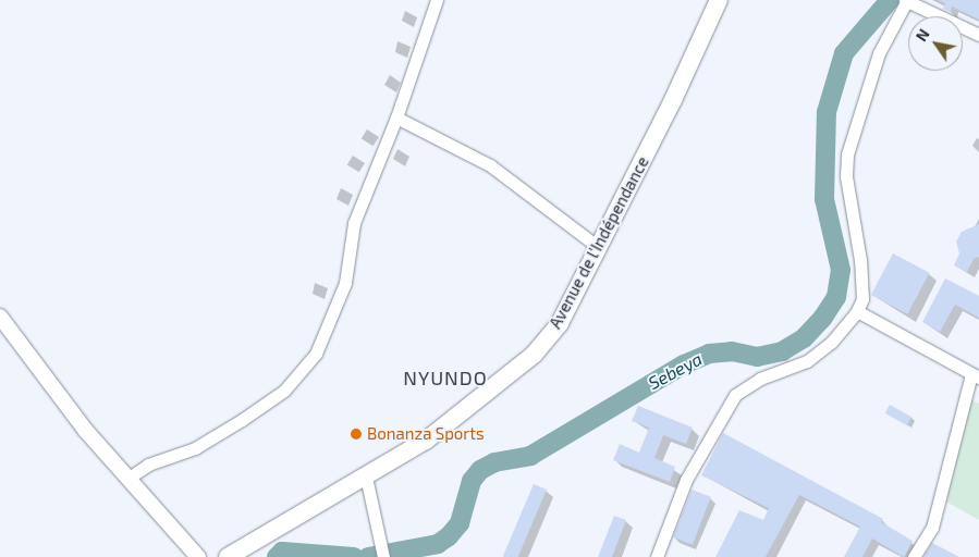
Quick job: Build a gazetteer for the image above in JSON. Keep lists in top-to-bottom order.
{
  "streets": {
    "highway": ["Avenue de l'Indépendance"]
  },
  "districts": ["NYUNDO"],
  "water": ["Sebeya"],
  "places": ["Bonanza Sports"],
  "north": "top left"
}
